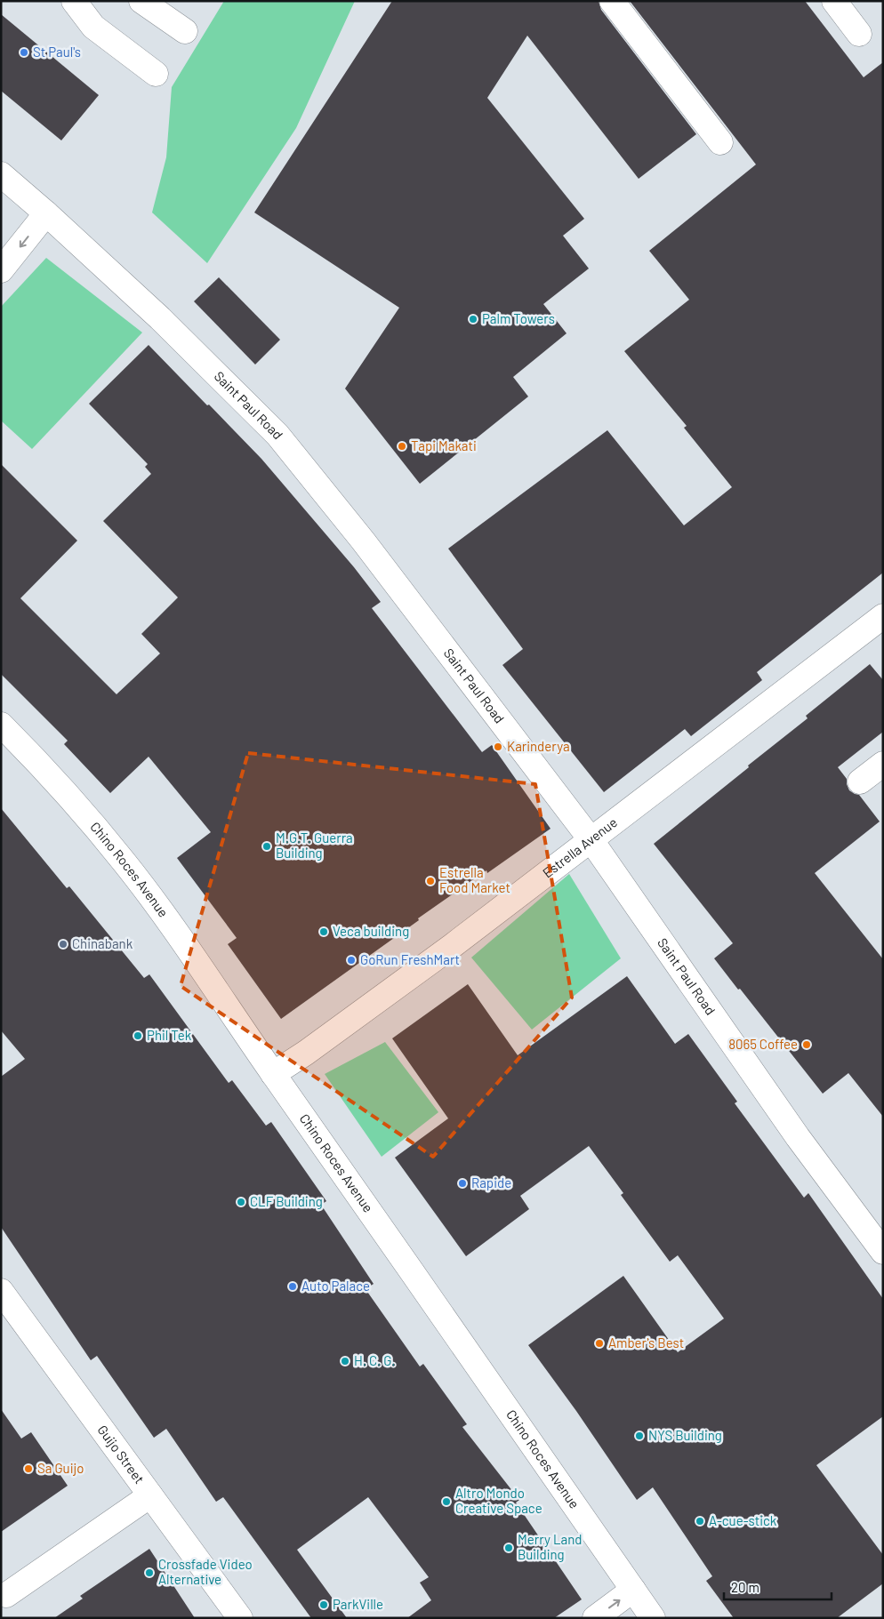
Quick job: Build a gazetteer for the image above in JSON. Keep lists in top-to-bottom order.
{
  "streets": {
    "street": [
      "Saint Paul Road",
      "Estrella Avenue",
      "Chino Roces Avenue",
      "Guijo Street"
    ]
  },
  "crossings": [
    ["Saint Paul Road", "Estrella Avenue"],
    ["Estrella Avenue", "Chino Roces Avenue"]
  ],
  "places": [
    "St Paul's",
    "Palm Towers",
    "Tapi Makati",
    "Karinderya",
    "M.G.T. Guerra Building",
    "Estrella Food Market",
    "Veca building",
    "Chinabank",
    "GoRun FreshMart",
    "Phil Tek",
    "8065 Coffee",
    "Rapide",
    "CLF Building",
    "Auto Palace",
    "Amber's Best",
    "H. C. G.",
    "NYS Building",
    "Sa Guijo",
    "Altro Mondo Creative Space",
    "A-cue-stick",
    "Merry Land Building",
    "Crossfade Video Alternative",
    "ParkVille"
  ],
  "scale_bar": "20 m"
}
